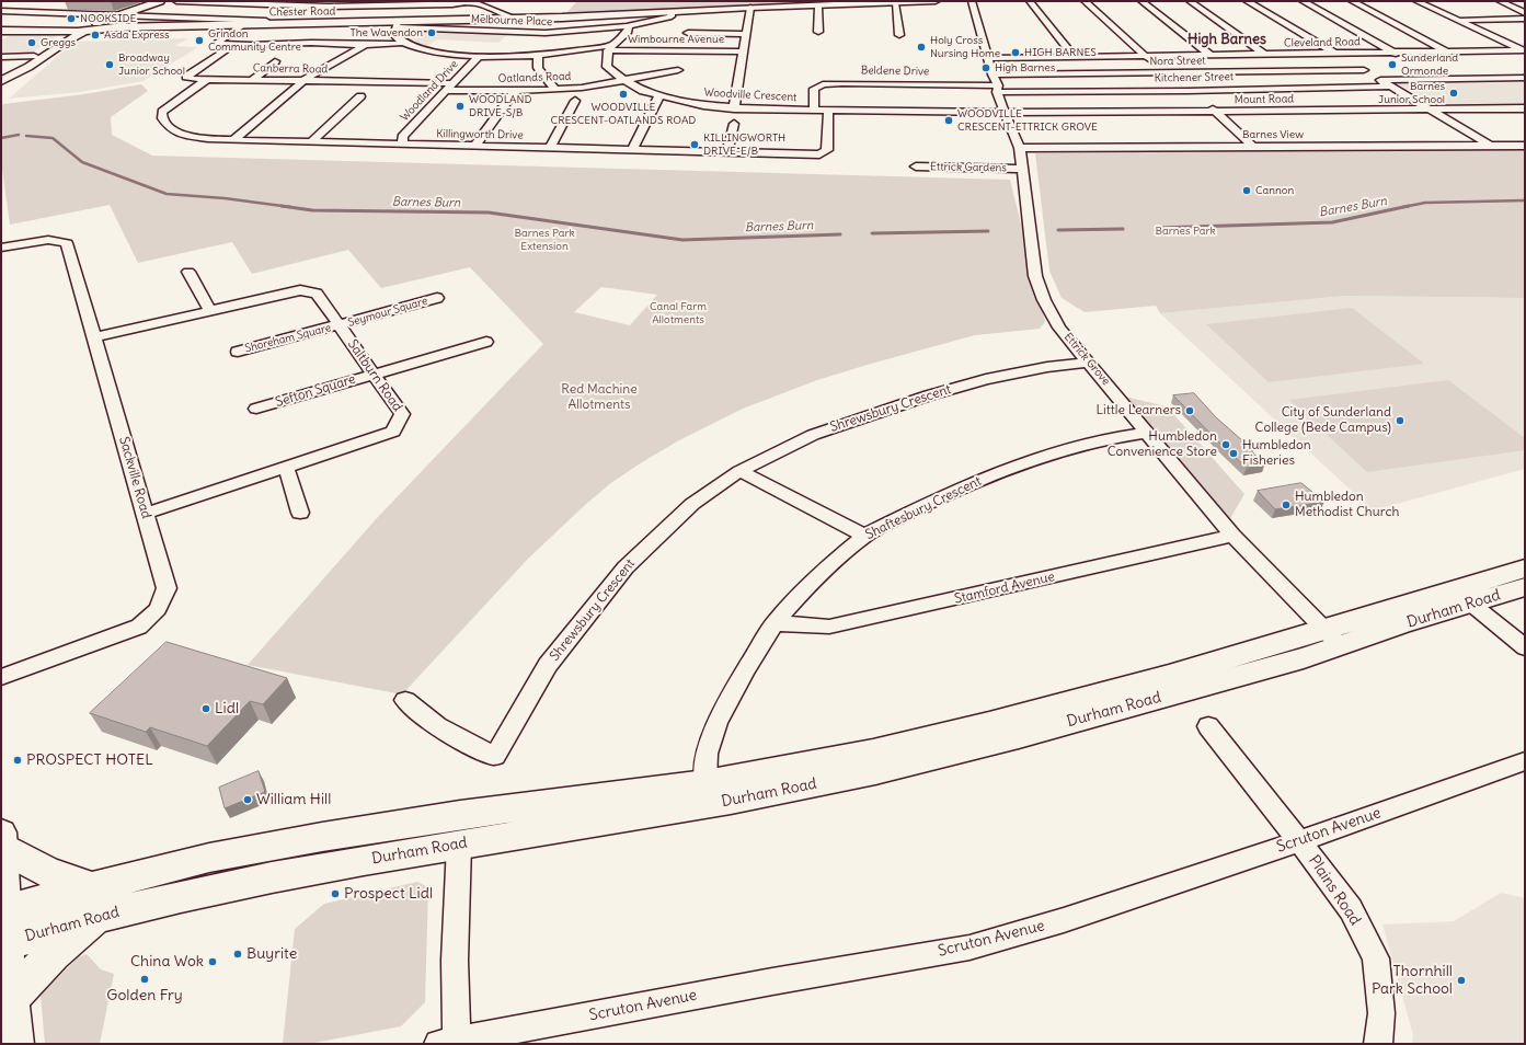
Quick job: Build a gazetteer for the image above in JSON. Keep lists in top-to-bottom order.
{
  "streets": {
    "highway": ["Durham Road"],
    "main road": ["Chester Road"],
    "street": [
      "Melbourne Place",
      "Wimbourne Avenue",
      "Cleveland Road",
      "Nora Street",
      "Canberra Road",
      "Beldene Drive",
      "Oatlands Road",
      "Kitchener Street",
      "Woodland Drive",
      "Woodville Crescent",
      "Mount Road",
      "Killingworth Drive",
      "Barnes View",
      "Ettrick Gardens",
      "Seymour Square",
      "Shoreham Square",
      "Ettrick Grove",
      "Saltburn Road",
      "Sefton Square",
      "Shrewsbury Crescent",
      "Sackville Road",
      "Shaftesbury Crescent",
      "Stamford Avenue",
      "Scruton Avenue",
      "Plains Road"
    ]
  },
  "crossings": [
    ["Chester Road", "Melbourne Place"],
    ["Wimbourne Avenue", "Woodland Drive"],
    ["Wimbourne Avenue", "Woodville Crescent"],
    ["Cleveland Road", "Ettrick Grove"],
    ["Nora Street", "Beldene Drive"],
    ["Nora Street", "Kitchener Street"],
    ["Nora Street", "Ettrick Grove"],
    ["Canberra Road", "Woodland Drive"],
    ["Canberra Road", "Killingworth Drive"],
    ["Beldene Drive", "Kitchener Street"],
    ["Beldene Drive", "Woodville Crescent"],
    ["Beldene Drive", "Ettrick Grove"],
    ["Oatlands Road", "Woodland Drive"],
    ["Oatlands Road", "Woodville Crescent"],
    ["Kitchener Street", "Ettrick Grove"],
    ["Woodland Drive", "Killingworth Drive"],
    ["Woodville Crescent", "Mount Road"],
    ["Woodville Crescent", "Killingworth Drive"],
    ["Woodville Crescent", "Ettrick Grove"],
    ["Mount Road", "Ettrick Grove"],
    ["Barnes View", "Ettrick Grove"],
    ["Ettrick Gardens", "Ettrick Grove"],
    ["Seymour Square", "Shoreham Square"],
    ["Seymour Square", "Saltburn Road"],
    ["Shoreham Square", "Saltburn Road"],
    ["Ettrick Grove", "Shrewsbury Crescent"],
    ["Ettrick Grove", "Shaftesbury Crescent"],
    ["Ettrick Grove", "Stamford Avenue"],
    ["Ettrick Grove", "Durham Road"],
    ["Saltburn Road", "Sefton Square"],
    ["Saltburn Road", "Sackville Road"],
    ["Shaftesbury Crescent", "Stamford Avenue"],
    ["Shaftesbury Crescent", "Durham Road"],
    ["Scruton Avenue", "Plains Road"]
  ],
  "districts": ["High Barnes"],
  "water": ["Barnes Burn"],
  "parks": [
    "Barnes Park",
    "Barnes Park Extension",
    "Canal Farm Allotments",
    "Red Machine Allotments"
  ],
  "places": [
    "NOOKSIDE",
    "The Wavendon",
    "Asda Express",
    "Grindon Community Centre",
    "Greggs",
    "Holy Cross Nursing Home",
    "HIGH BARNES",
    "Broadway Junior School",
    "Sunderland Ormonde",
    "High Barnes",
    "Barnes Junior School",
    "WOODVILLE CRESCENT-OATLANDS ROAD",
    "WOODLAND DRIVE-S/B",
    "WOODVILLE CRESCENT-ETTRICK GROVE",
    "KILLINGWORTH DRIVE-E/B",
    "Cannon",
    "Little Learners",
    "City of Sunderland College (Bede Campus)",
    "Humbledon Convenience Store",
    "Humbledon Fisheries",
    "Humbledon Methodist Church",
    "Lidl",
    "PROSPECT HOTEL",
    "William Hill",
    "Prospect Lidl",
    "Buyrite",
    "China Wok",
    "Golden Fry",
    "Thornhill Park School"
  ]
}
